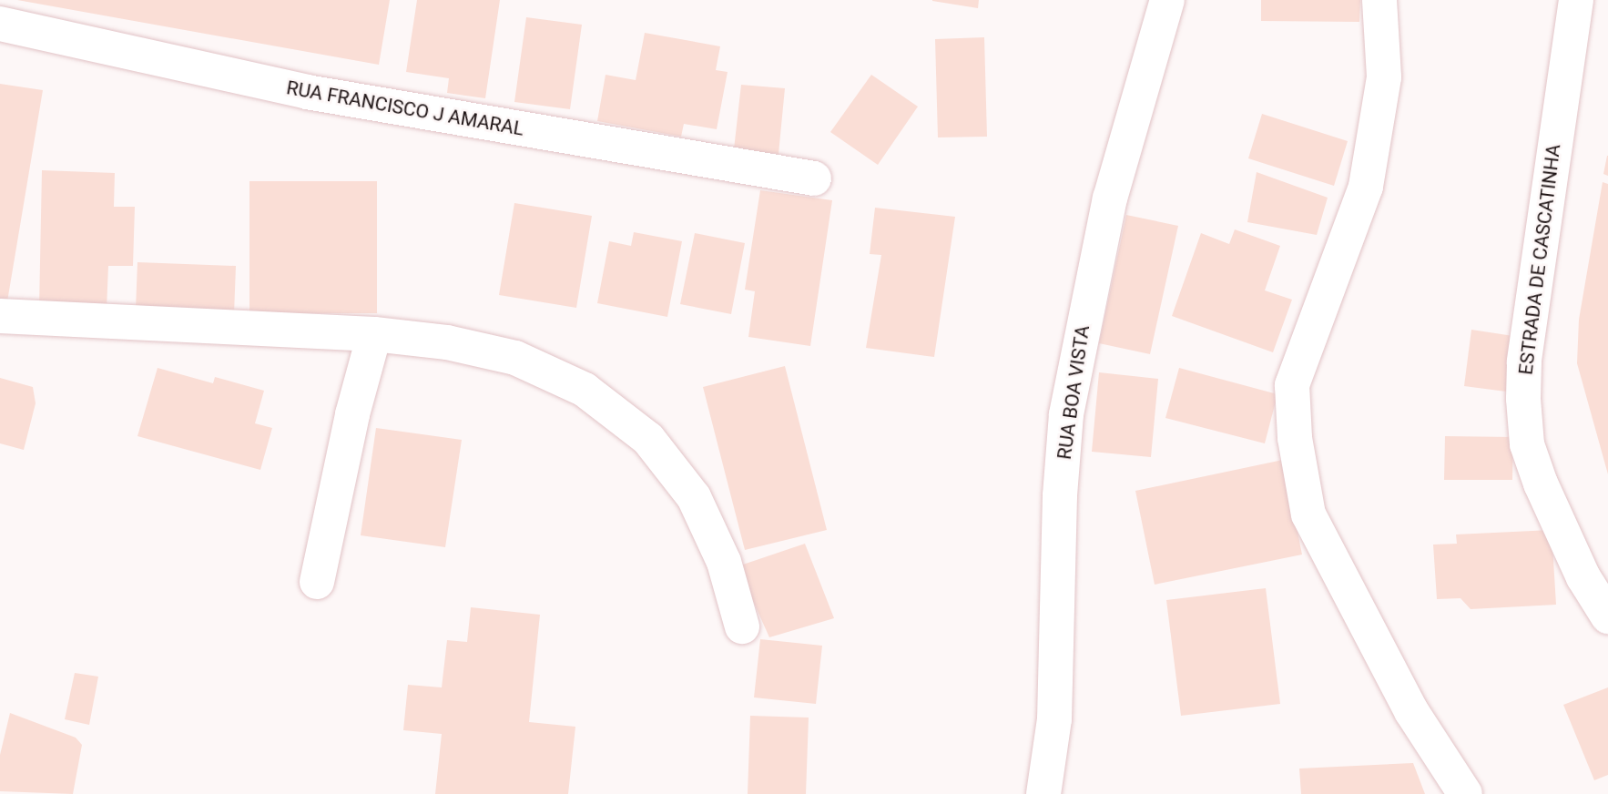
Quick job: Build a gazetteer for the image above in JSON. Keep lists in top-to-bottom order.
{
  "streets": {
    "street": ["RUA FRANCISCO J AMARAL", "ESTRADA DE CASCATINHA", "RUA BOA VISTA"]
  }
}
